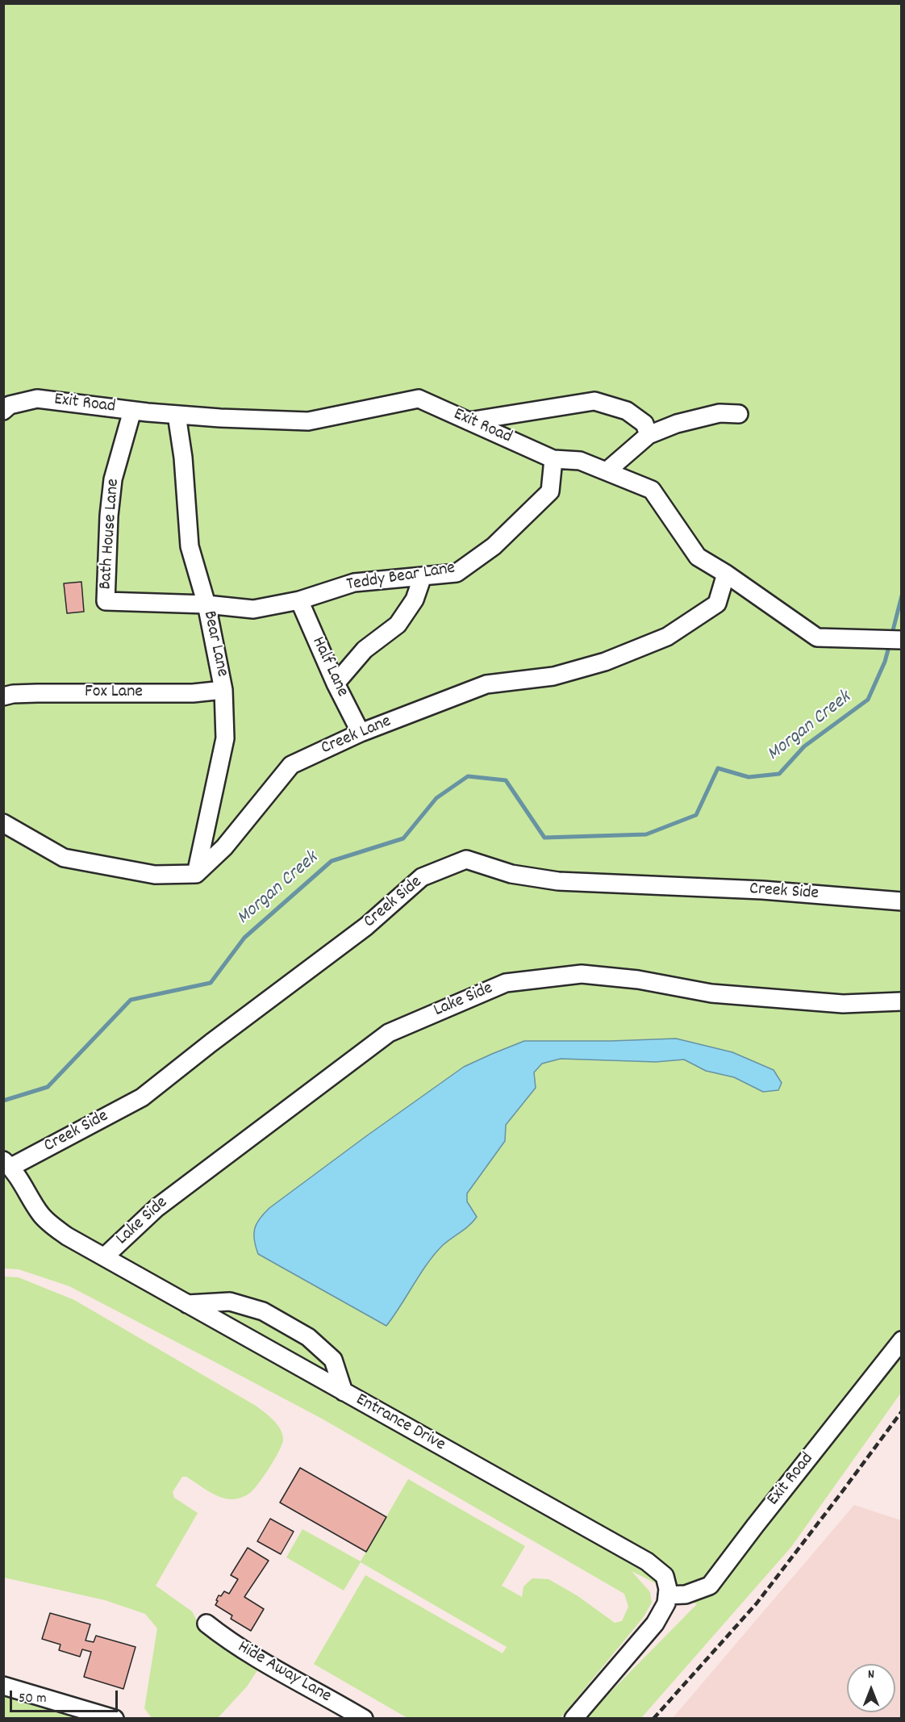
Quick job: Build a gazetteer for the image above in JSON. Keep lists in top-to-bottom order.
{
  "streets": {
    "street": [
      "Exit Road",
      "Bath House Lane",
      "Teddy Bear Lane",
      "Bear Lane",
      "Half Lane",
      "Fox Lane",
      "Creek Lane",
      "Creek Side",
      "Lake Side",
      "Entrance Drive",
      "Hide Away Lane"
    ]
  },
  "crossings": [
    ["Exit Road", "Bath House Lane"],
    ["Exit Road", "Teddy Bear Lane"],
    ["Exit Road", "Bear Lane"],
    ["Exit Road", "Creek Lane"],
    ["Exit Road", "Entrance Drive"],
    ["Bath House Lane", "Teddy Bear Lane"],
    ["Teddy Bear Lane", "Bear Lane"],
    ["Teddy Bear Lane", "Half Lane"],
    ["Bear Lane", "Fox Lane"],
    ["Bear Lane", "Creek Lane"],
    ["Half Lane", "Creek Lane"],
    ["Creek Side", "Entrance Drive"],
    ["Lake Side", "Entrance Drive"]
  ],
  "water": ["Morgan Creek"],
  "scale_bar": "50 m",
  "north": "top"
}
